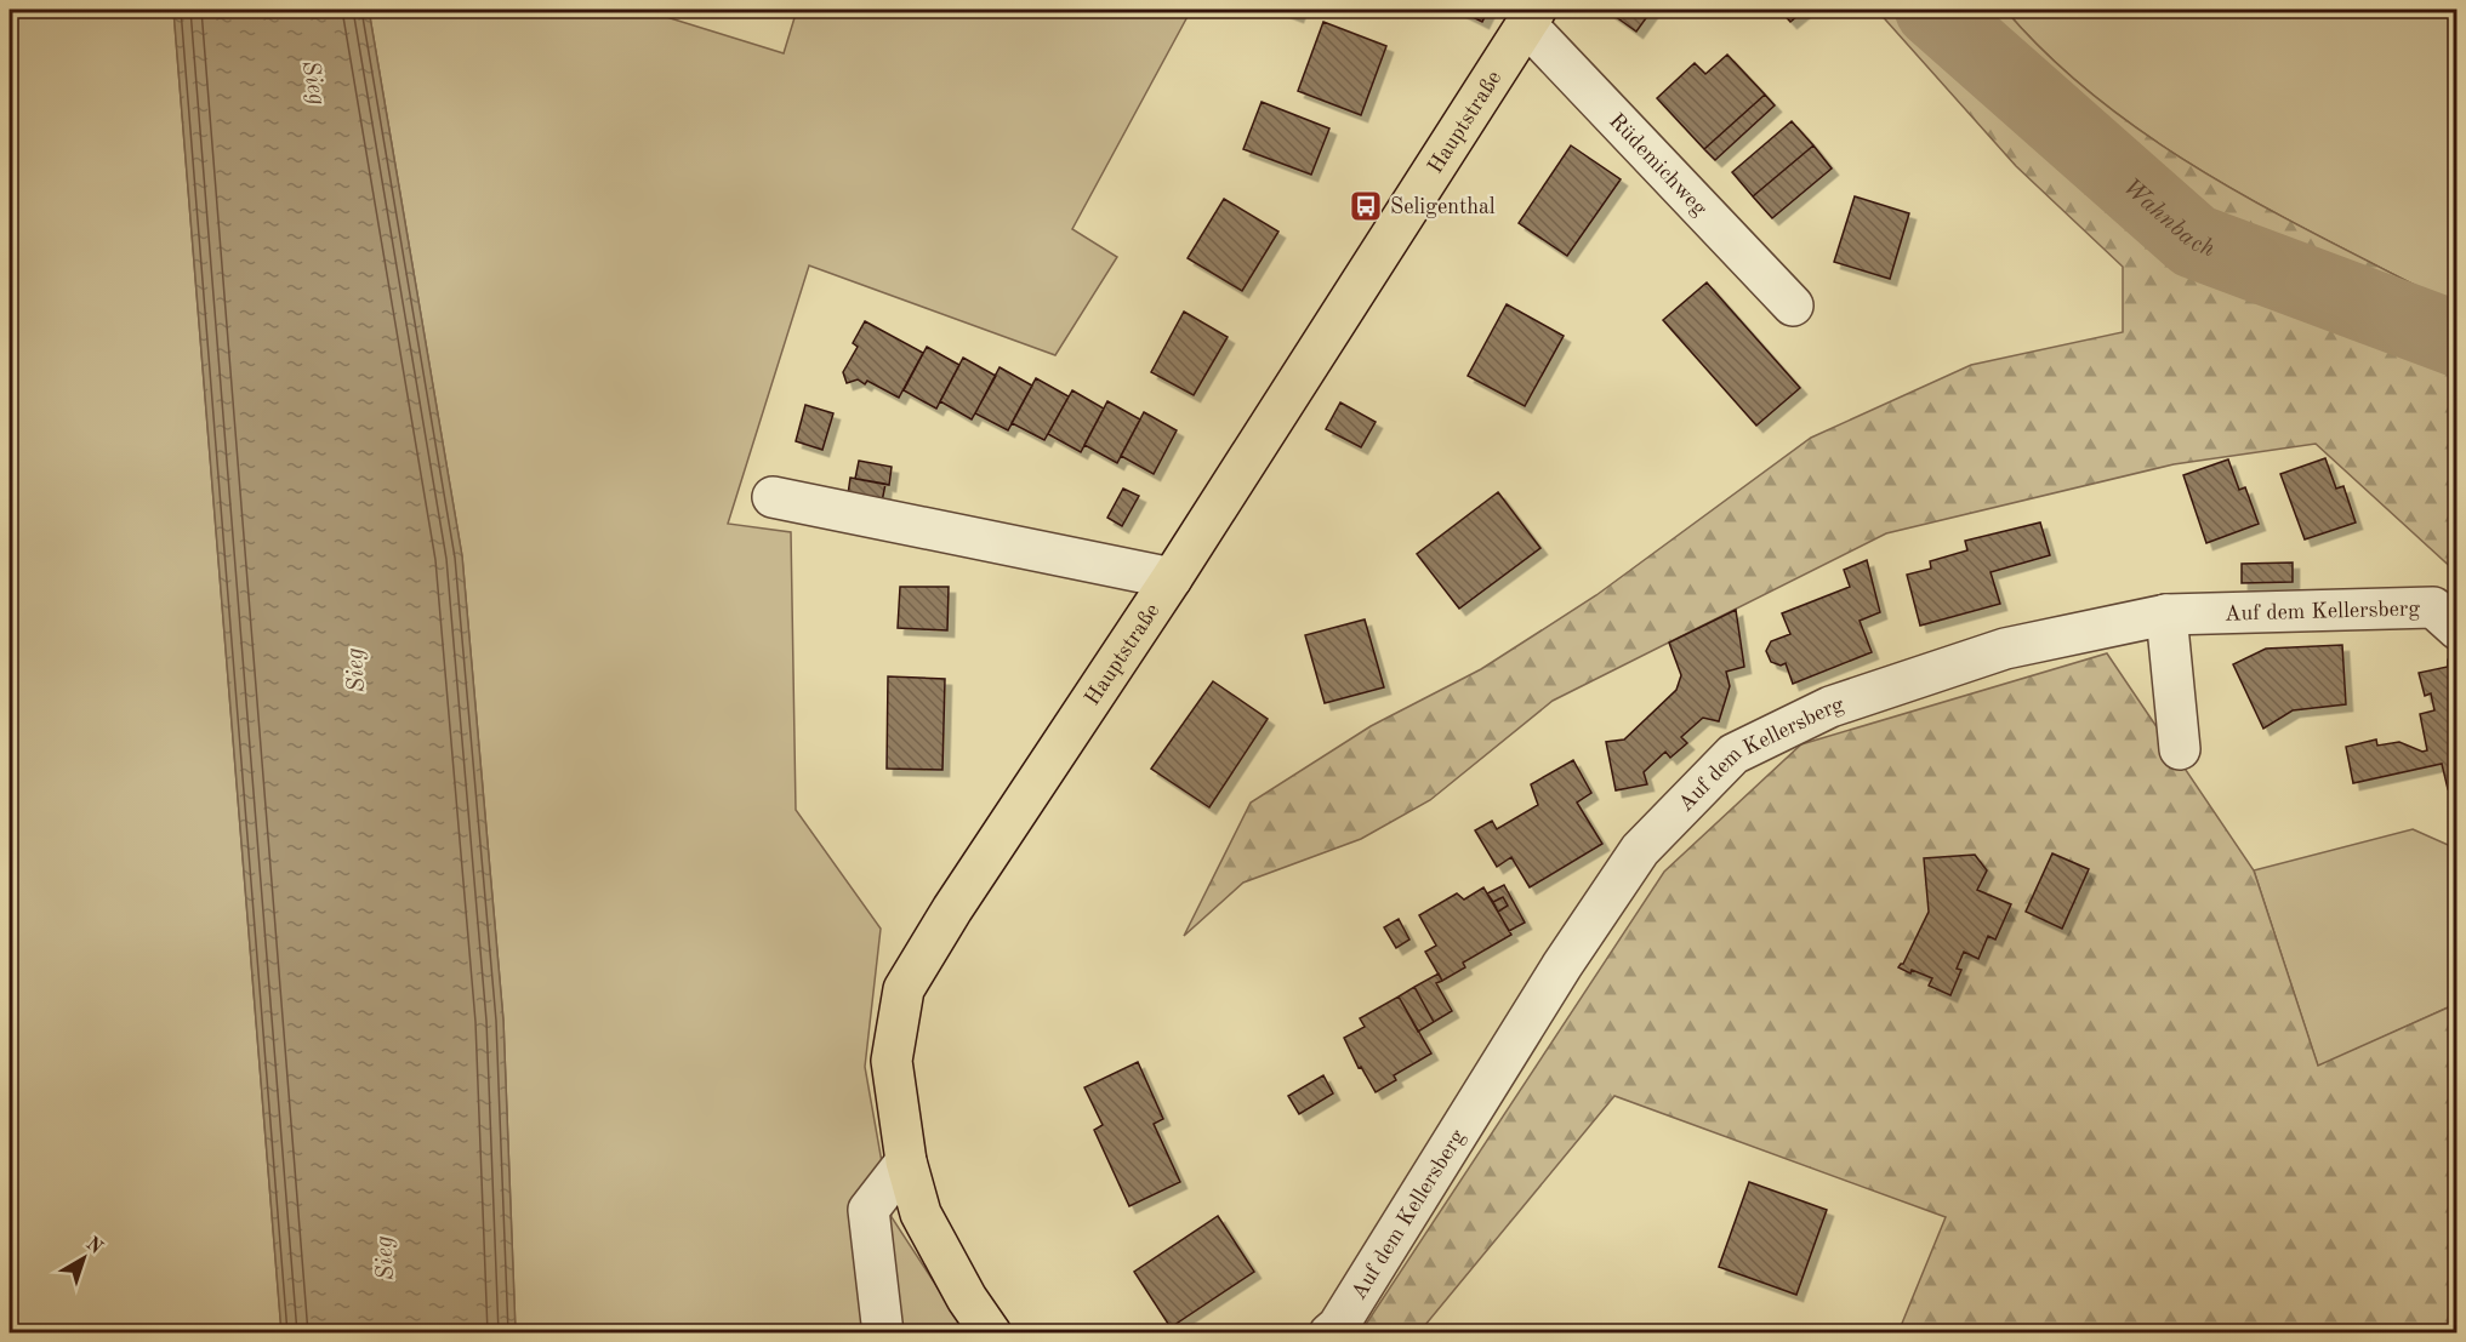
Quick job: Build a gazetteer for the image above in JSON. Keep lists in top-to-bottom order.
{
  "streets": {
    "main road": ["Hauptstraße"],
    "street": ["Rüdemichweg", "Auf dem Kellersberg"]
  },
  "crossings": [
    ["Hauptstraße", "Rüdemichweg"]
  ],
  "water": ["Sieg", "Wahnbach"],
  "places": {
    "bus stop": ["Seligenthal"]
  },
  "north": "top right"
}
